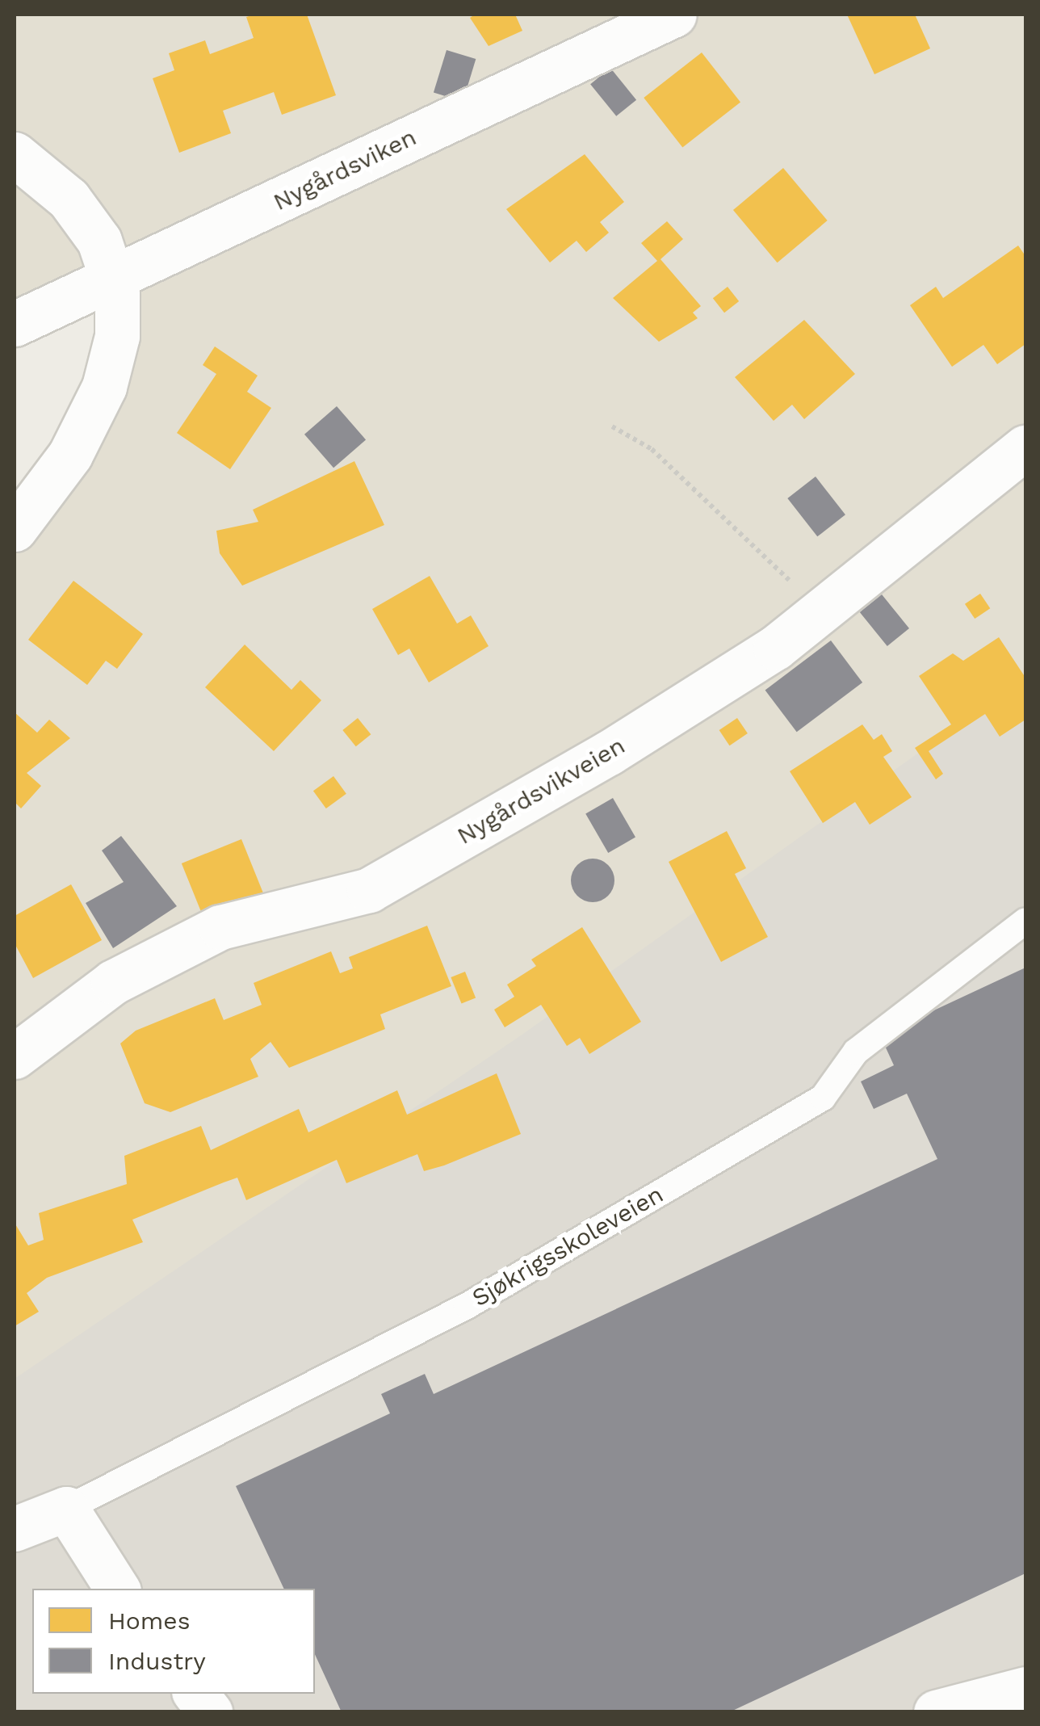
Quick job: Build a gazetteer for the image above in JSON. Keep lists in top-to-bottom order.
{
  "streets": {
    "street": ["Nygårdsviken", "Nygårdsvikveien", "Sjøkrigsskoleveien"]
  },
  "legend": ["Homes", "Industry"]
}
